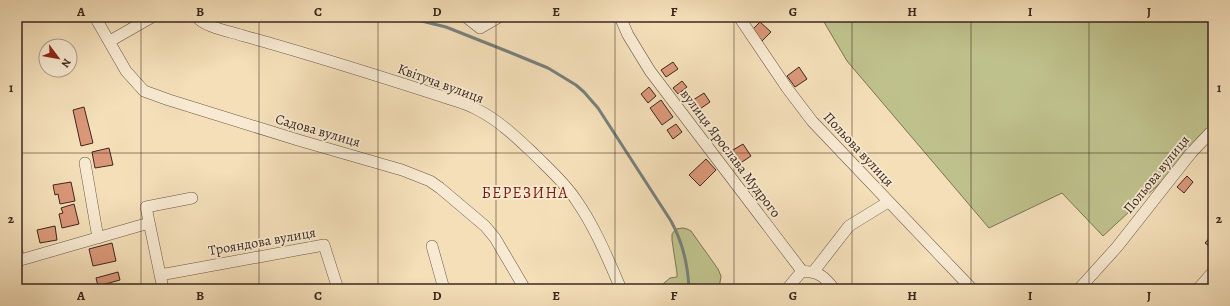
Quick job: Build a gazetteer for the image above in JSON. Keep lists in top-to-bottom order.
{
  "streets": {
    "street": [
      "Квітуча вулиця",
      "Садова вулиця",
      "Польова вулиця",
      "вулиця Ярослава Мудрого",
      "Трояндова вулиця"
    ]
  },
  "districts": ["БЕРЕЗИНА"],
  "north": "bottom right",
  "grid": {
    "columns": [
      "A",
      "B",
      "C",
      "D",
      "E",
      "F",
      "G",
      "H",
      "I",
      "J"
    ],
    "rows": ["1", "2"]
  }
}
